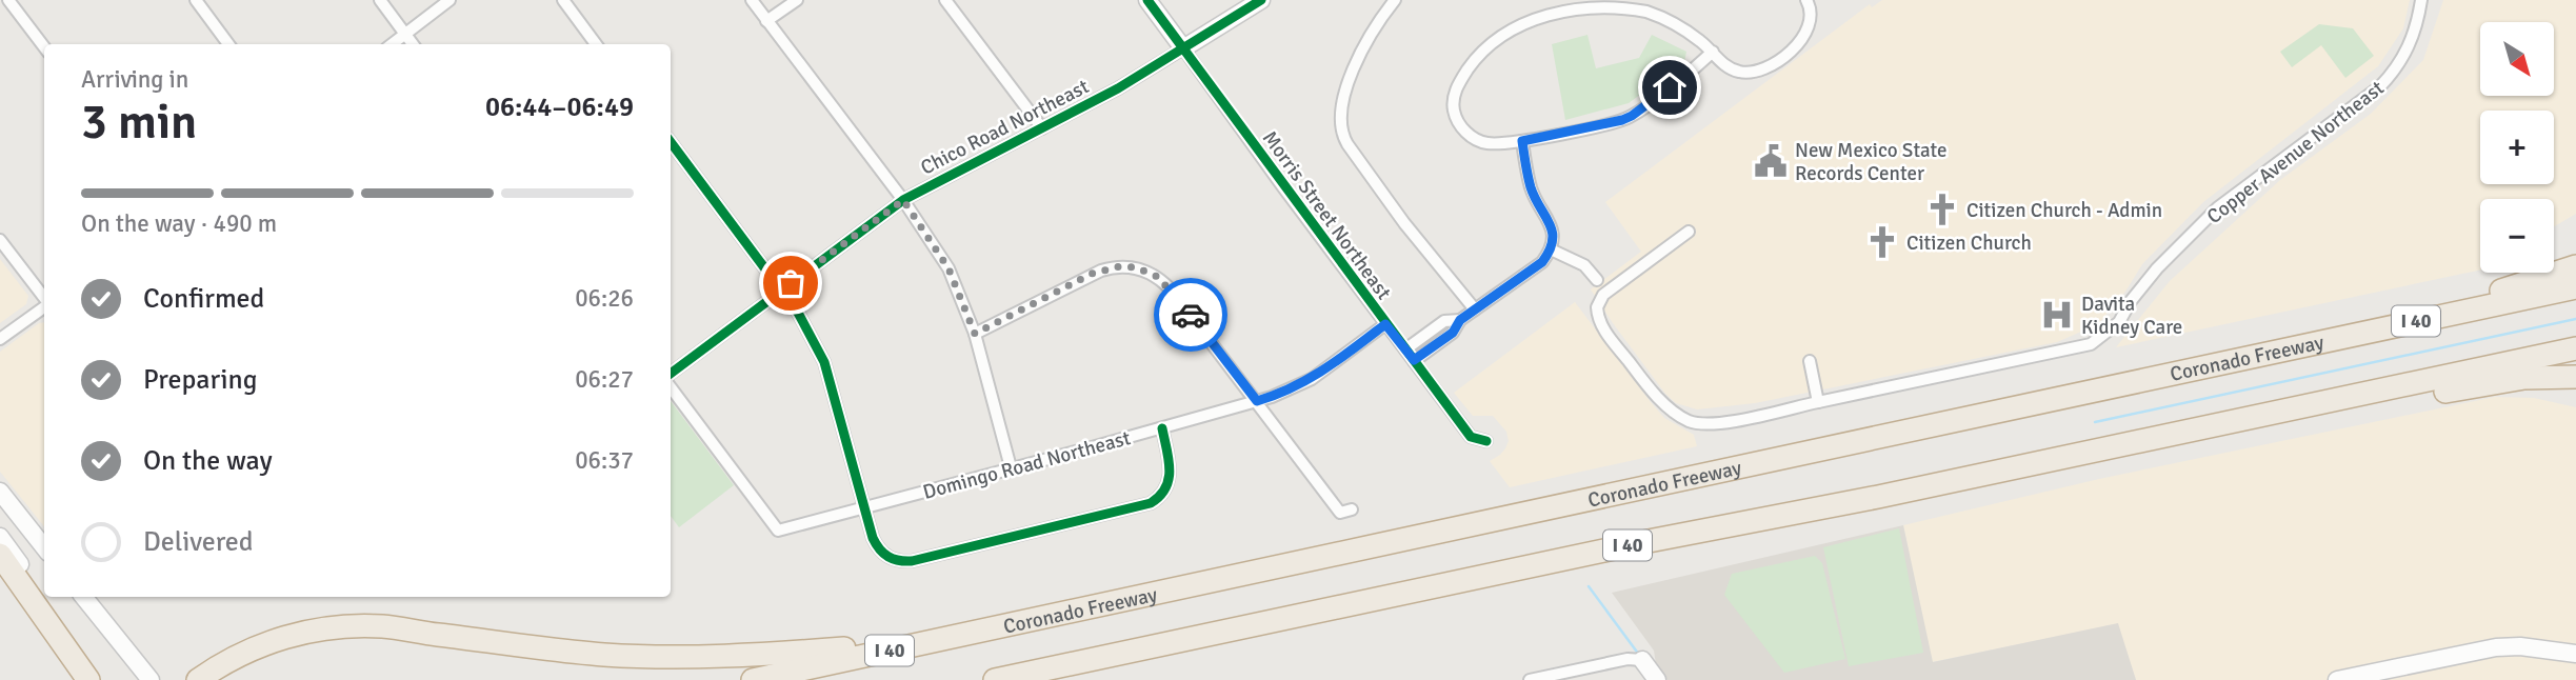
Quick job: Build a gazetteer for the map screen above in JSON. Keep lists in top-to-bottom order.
{
  "streets": {
    "highway": ["I 40", "Coronado Freeway"],
    "street": [
      "Chico Road Northeast",
      "Copper Avenue Northeast",
      "Morris Street Northeast",
      "Domingo Road Northeast"
    ]
  },
  "crossings": [
    ["Chico Road Northeast", "Morris Street Northeast"],
    ["Morris Street Northeast", "Domingo Road Northeast"]
  ],
  "places": {
    "public building": ["New Mexico State Records Center"],
    "church": ["Citizen Church - Admin", "Citizen Church"],
    "hospital": ["Davita Kidney Care"]
  },
  "north": "bottom right",
  "page": {
    "map_buttons": ["+", "−"],
    "heading": ["3 min", "Arriving in", "06:44–06:49"],
    "bar": "On the way · 490 m",
    "list": [
      ["Confirmed", "06:26"],
      ["Preparing", "06:27"],
      ["On the way", "06:37"],
      "Delivered"
    ]
  }
}
